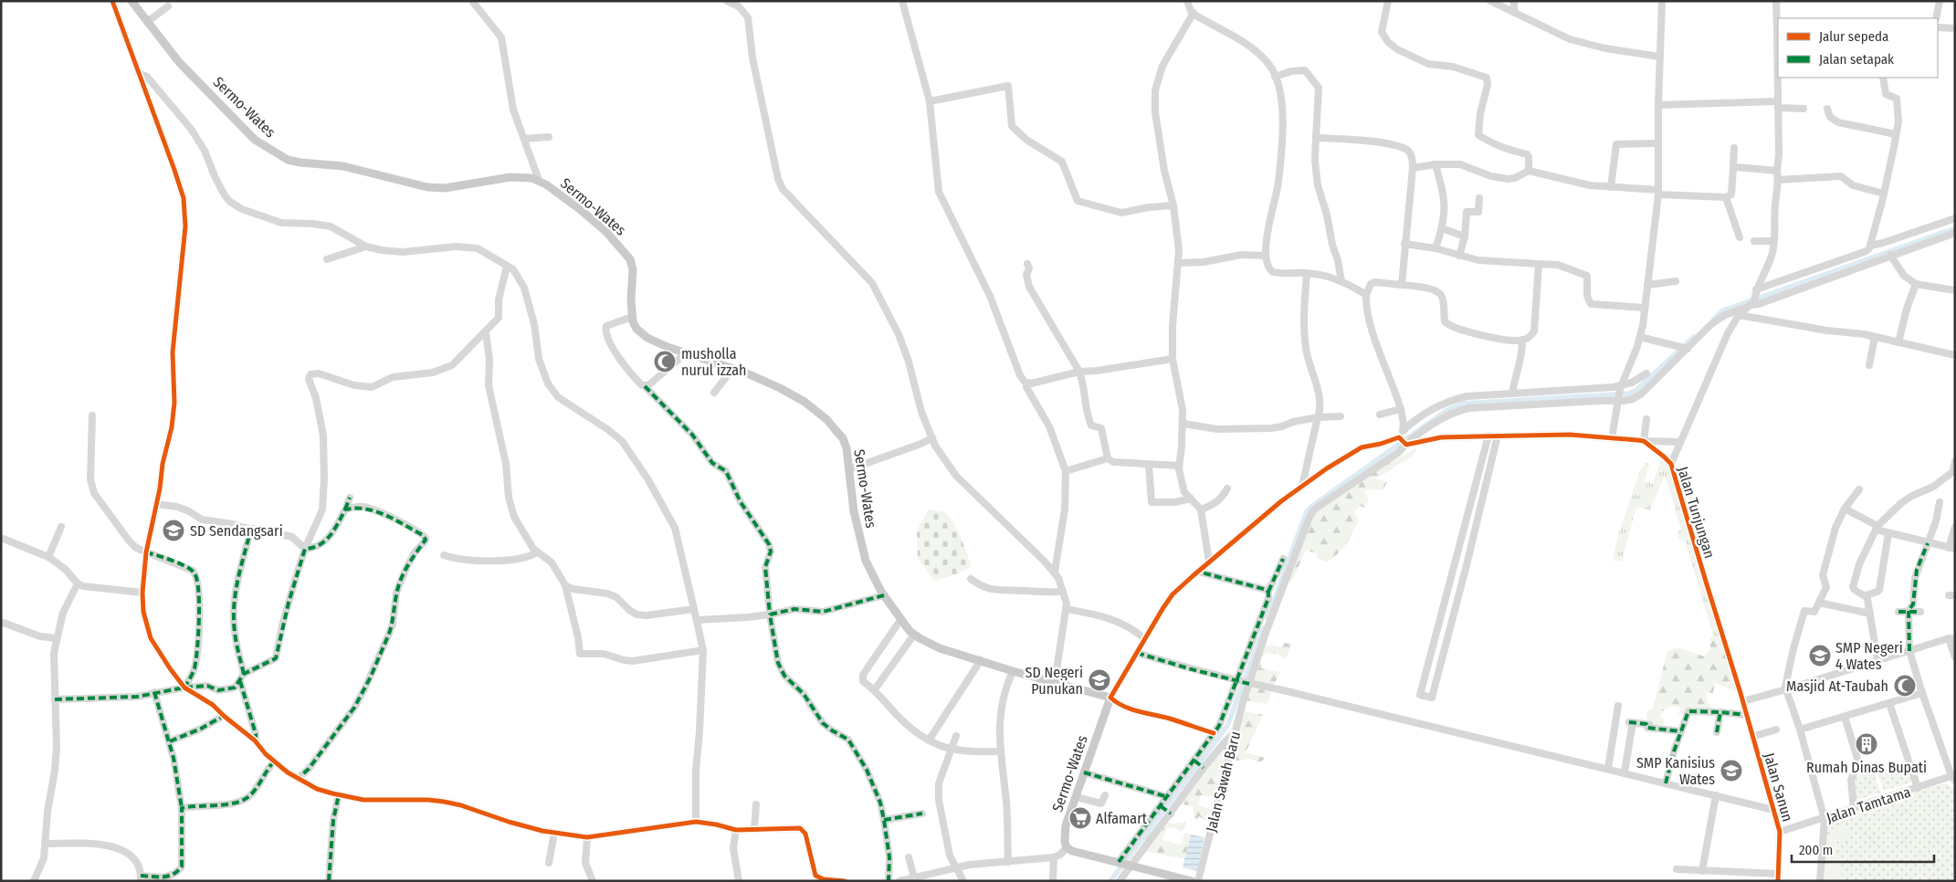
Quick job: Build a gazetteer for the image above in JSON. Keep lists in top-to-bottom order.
{
  "streets": {
    "main road": ["Sermo-Wates"],
    "street": [
      "Jalan Tunjungan",
      "Jalan Sawah Baru",
      "Jalan Sanun",
      "Jalan Tamtama"
    ]
  },
  "crossings": [
    ["Jalan Tunjungan", "Jalan Sanun"],
    ["Jalan Sanun", "Jalan Tamtama"]
  ],
  "places": {
    "mosque": ["musholla nurul izzah", "Masjid At-Taubah"],
    "school or university": [
      "SD Sendangsari",
      "SMP Negeri 4 Wates",
      "SD Negeri Punukan",
      "SMP Kanisius Wates"
    ],
    "building": ["Rumah Dinas Bupati"],
    "supermarket": ["Alfamart"]
  },
  "legend": ["Jalur sepeda", "Jalan setapak"],
  "scale_bar": "200 m"
}
